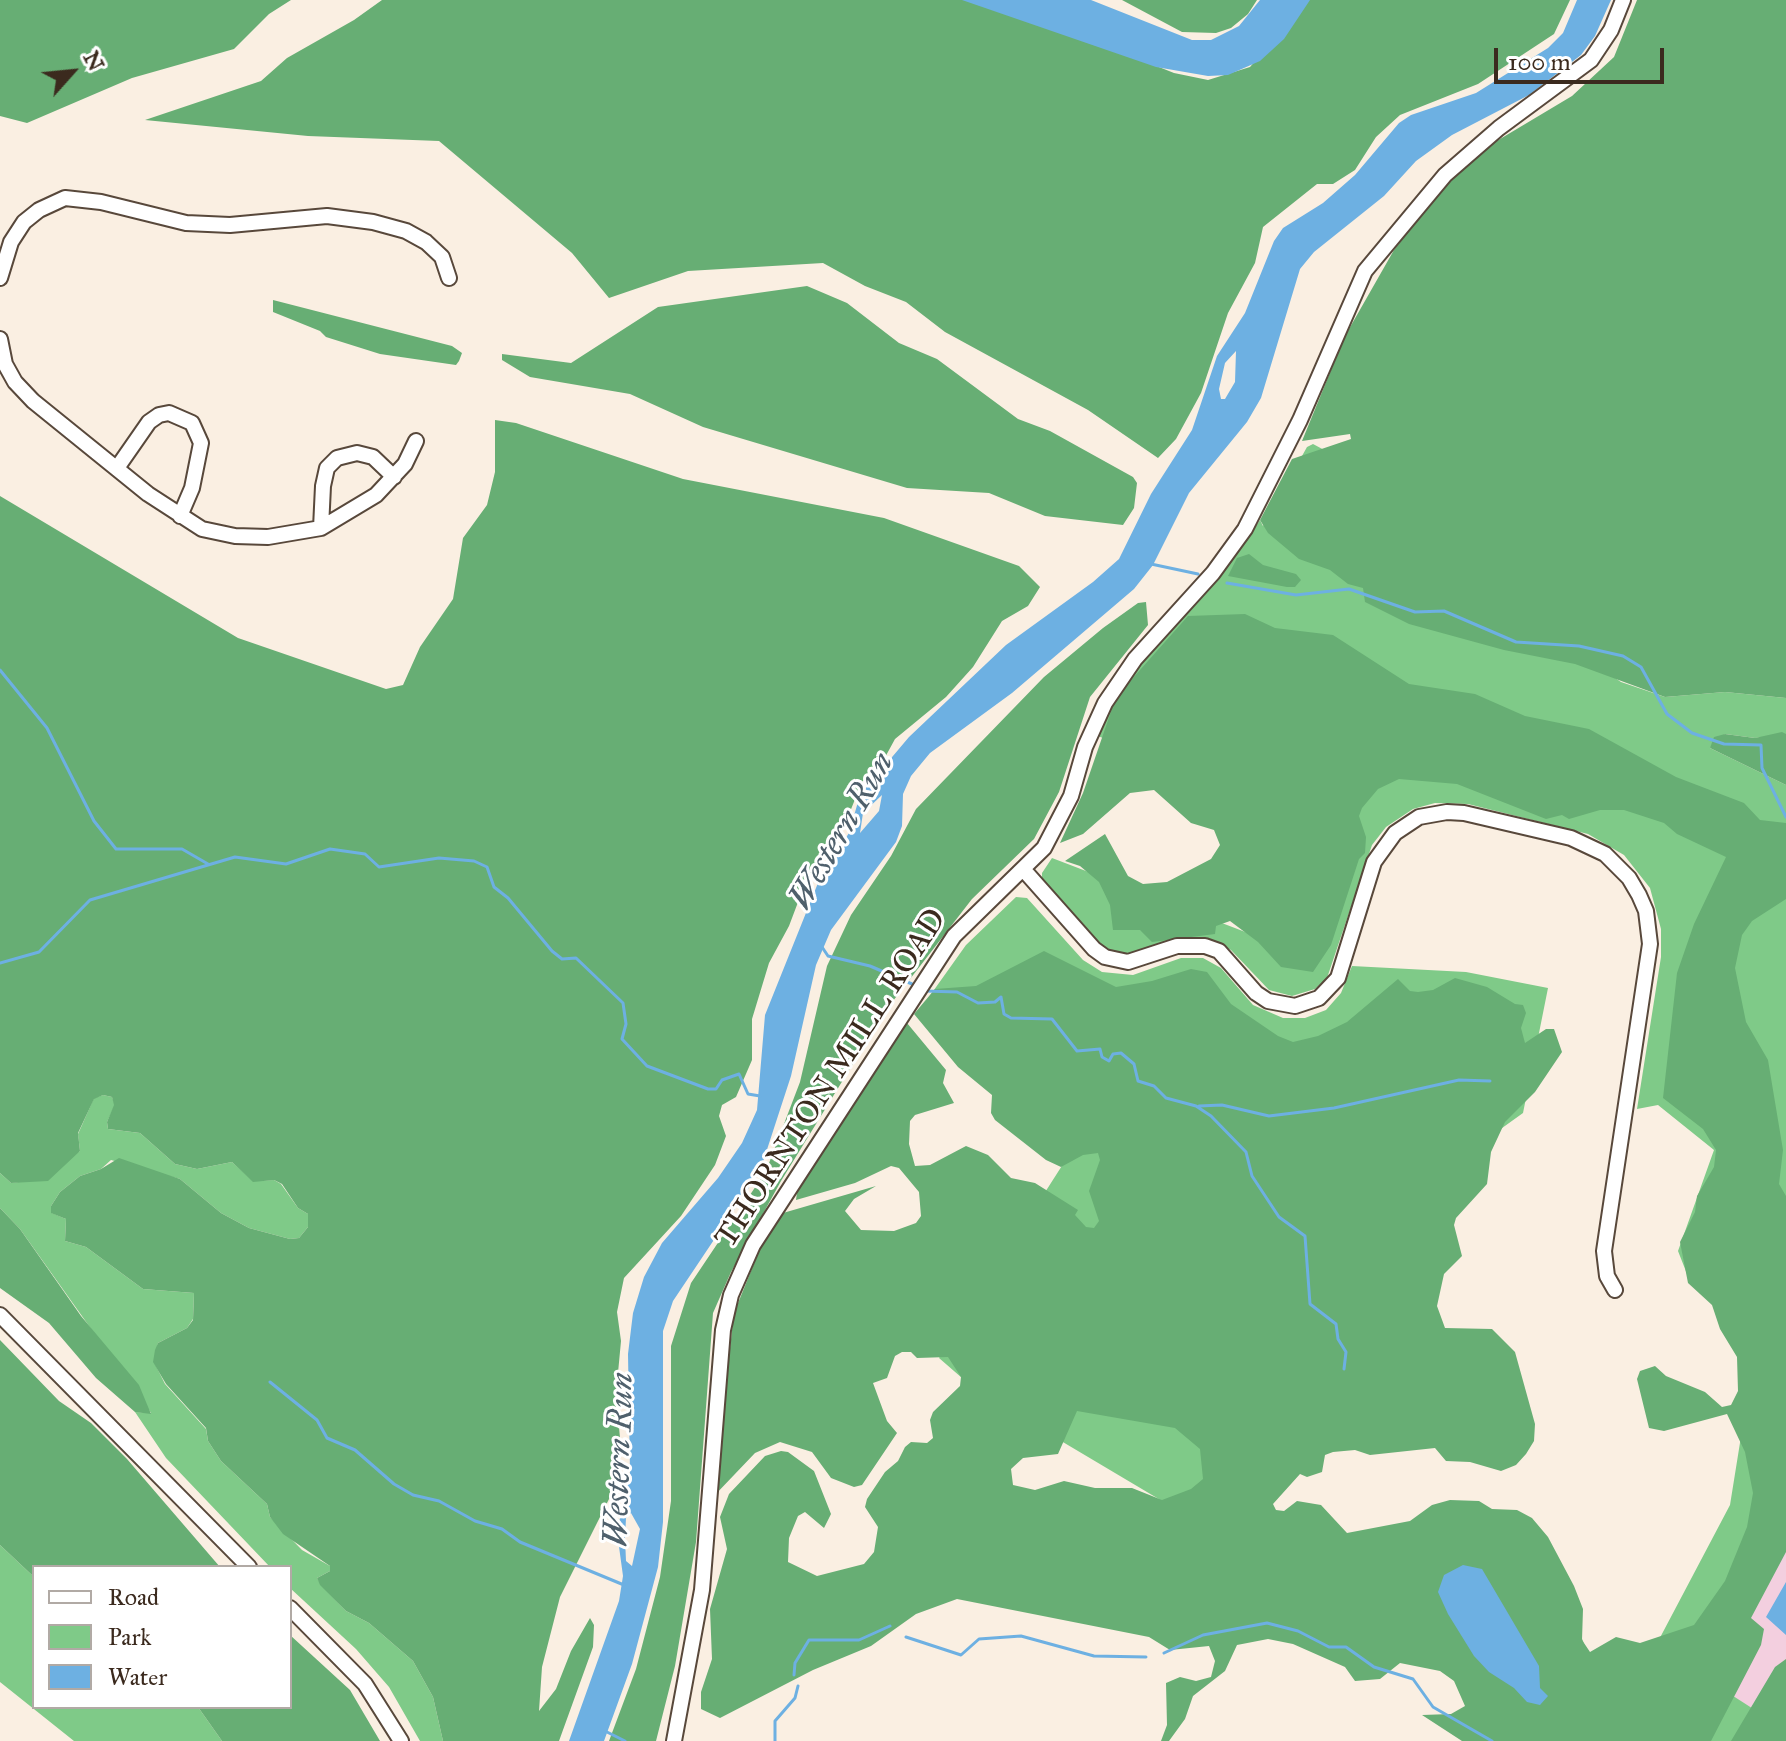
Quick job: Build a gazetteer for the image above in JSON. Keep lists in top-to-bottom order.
{
  "streets": {
    "street": ["THORNTON MILL ROAD"]
  },
  "water": ["Western Run"],
  "legend": ["Road", "Park", "Water"],
  "scale_bar": "100 m",
  "north": "top right"
}
